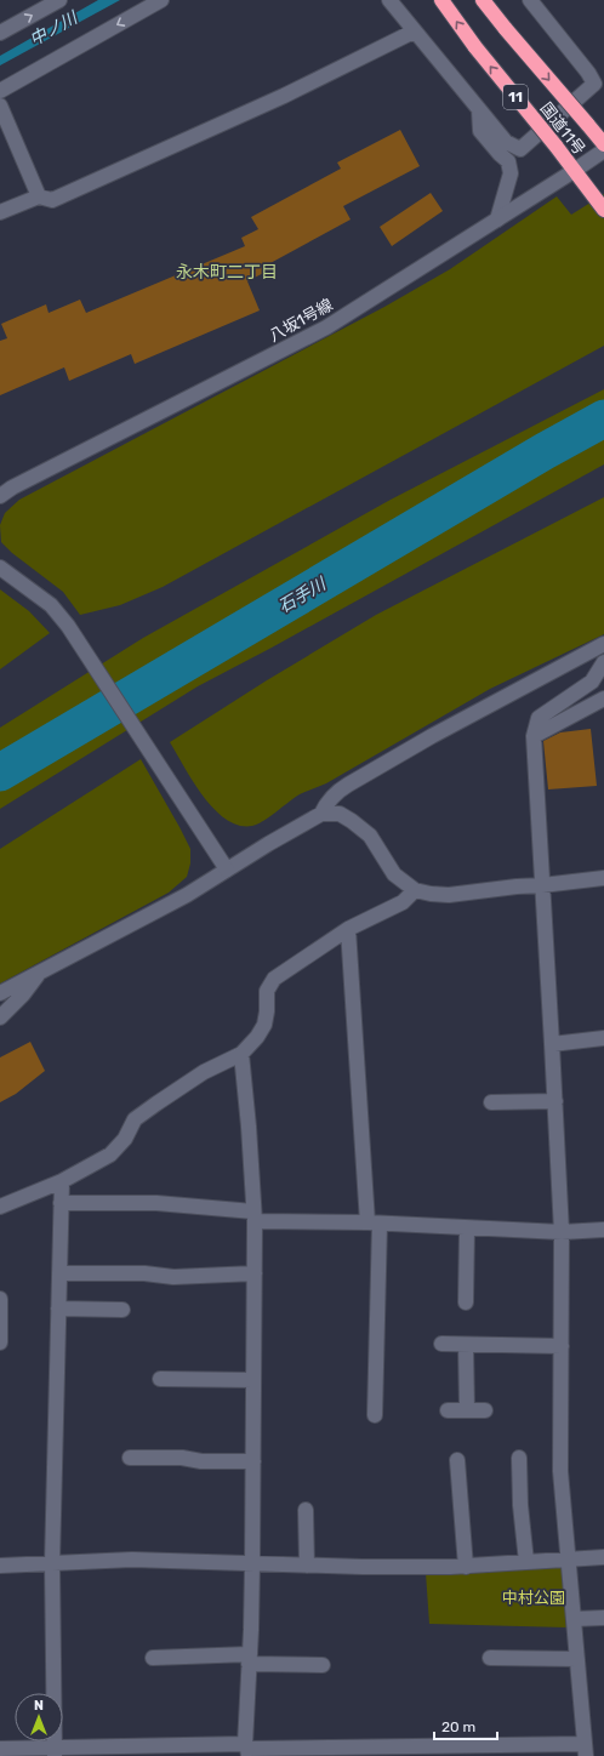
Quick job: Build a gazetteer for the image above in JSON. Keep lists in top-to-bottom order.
{
  "streets": {
    "highway": ["11", "国道11号"],
    "street": ["八坂1号線"]
  },
  "crossings": [
    ["国道11号", "八坂1号線"]
  ],
  "districts": ["永木町二丁目"],
  "water": ["中ノ川", "石手川"],
  "parks": ["中村公園"],
  "scale_bar": "20 m",
  "north": "top"
}
